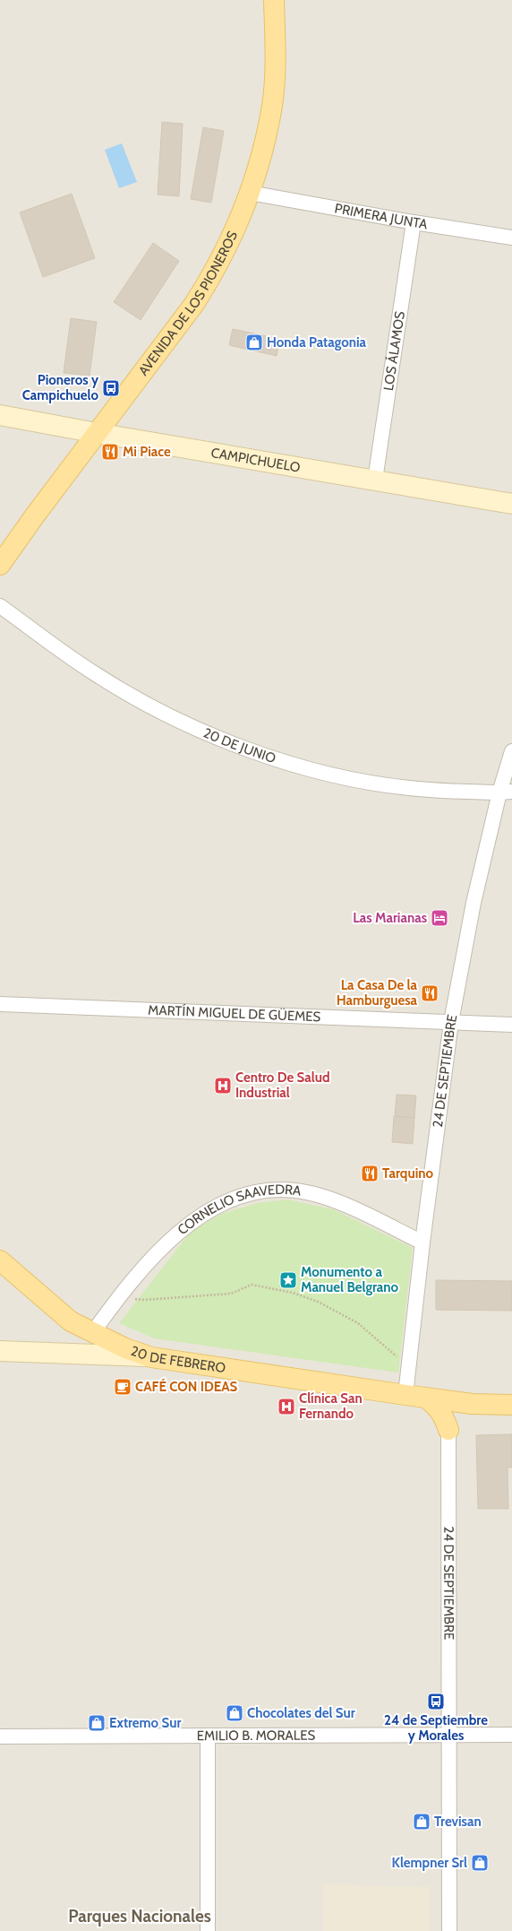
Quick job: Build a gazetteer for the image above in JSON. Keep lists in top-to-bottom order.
{
  "streets": {
    "main road": ["AVENIDA DE LOS PIONEROS", "20 DE FEBRERO"],
    "street": [
      "PRIMERA JUNTA",
      "LOS ÁLAMOS",
      "CAMPICHUELO",
      "20 DE JUNIO",
      "MARTÍN MIGUEL DE GÜEMES",
      "24 DE SEPTIEMBRE",
      "CORNELIO SAAVEDRA",
      "EMILIO B. MORALES"
    ]
  },
  "crossings": [
    ["PRIMERA JUNTA", "AVENIDA DE LOS PIONEROS"],
    ["PRIMERA JUNTA", "LOS ÁLAMOS"],
    ["AVENIDA DE LOS PIONEROS", "CAMPICHUELO"],
    ["LOS ÁLAMOS", "CAMPICHUELO"],
    ["20 DE JUNIO", "24 DE SEPTIEMBRE"],
    ["MARTÍN MIGUEL DE GÜEMES", "24 DE SEPTIEMBRE"],
    ["24 DE SEPTIEMBRE", "CORNELIO SAAVEDRA"],
    ["24 DE SEPTIEMBRE", "20 DE FEBRERO"],
    ["24 DE SEPTIEMBRE", "EMILIO B. MORALES"],
    ["CORNELIO SAAVEDRA", "20 DE FEBRERO"]
  ],
  "districts": ["Parques Nacionales"],
  "places": {
    "shop": [
      "Honda Patagonia",
      "Chocolates del Sur",
      "Extremo Sur",
      "Trevisan",
      "Klempner Srl"
    ],
    "bus stop": ["Pioneros y Campichuelo", "24 de Septiembre y Morales"],
    "restaurant": ["Mi Piace", "La Casa De la Hamburguesa", "Tarquino"],
    "hotel": ["Las Marianas"],
    "hospital": ["Centro De Salud Industrial", "Clínica San Fernando"],
    "place": ["Monumento a Manuel Belgrano"],
    "cafe": ["CAFÉ CON IDEAS"]
  }
}
